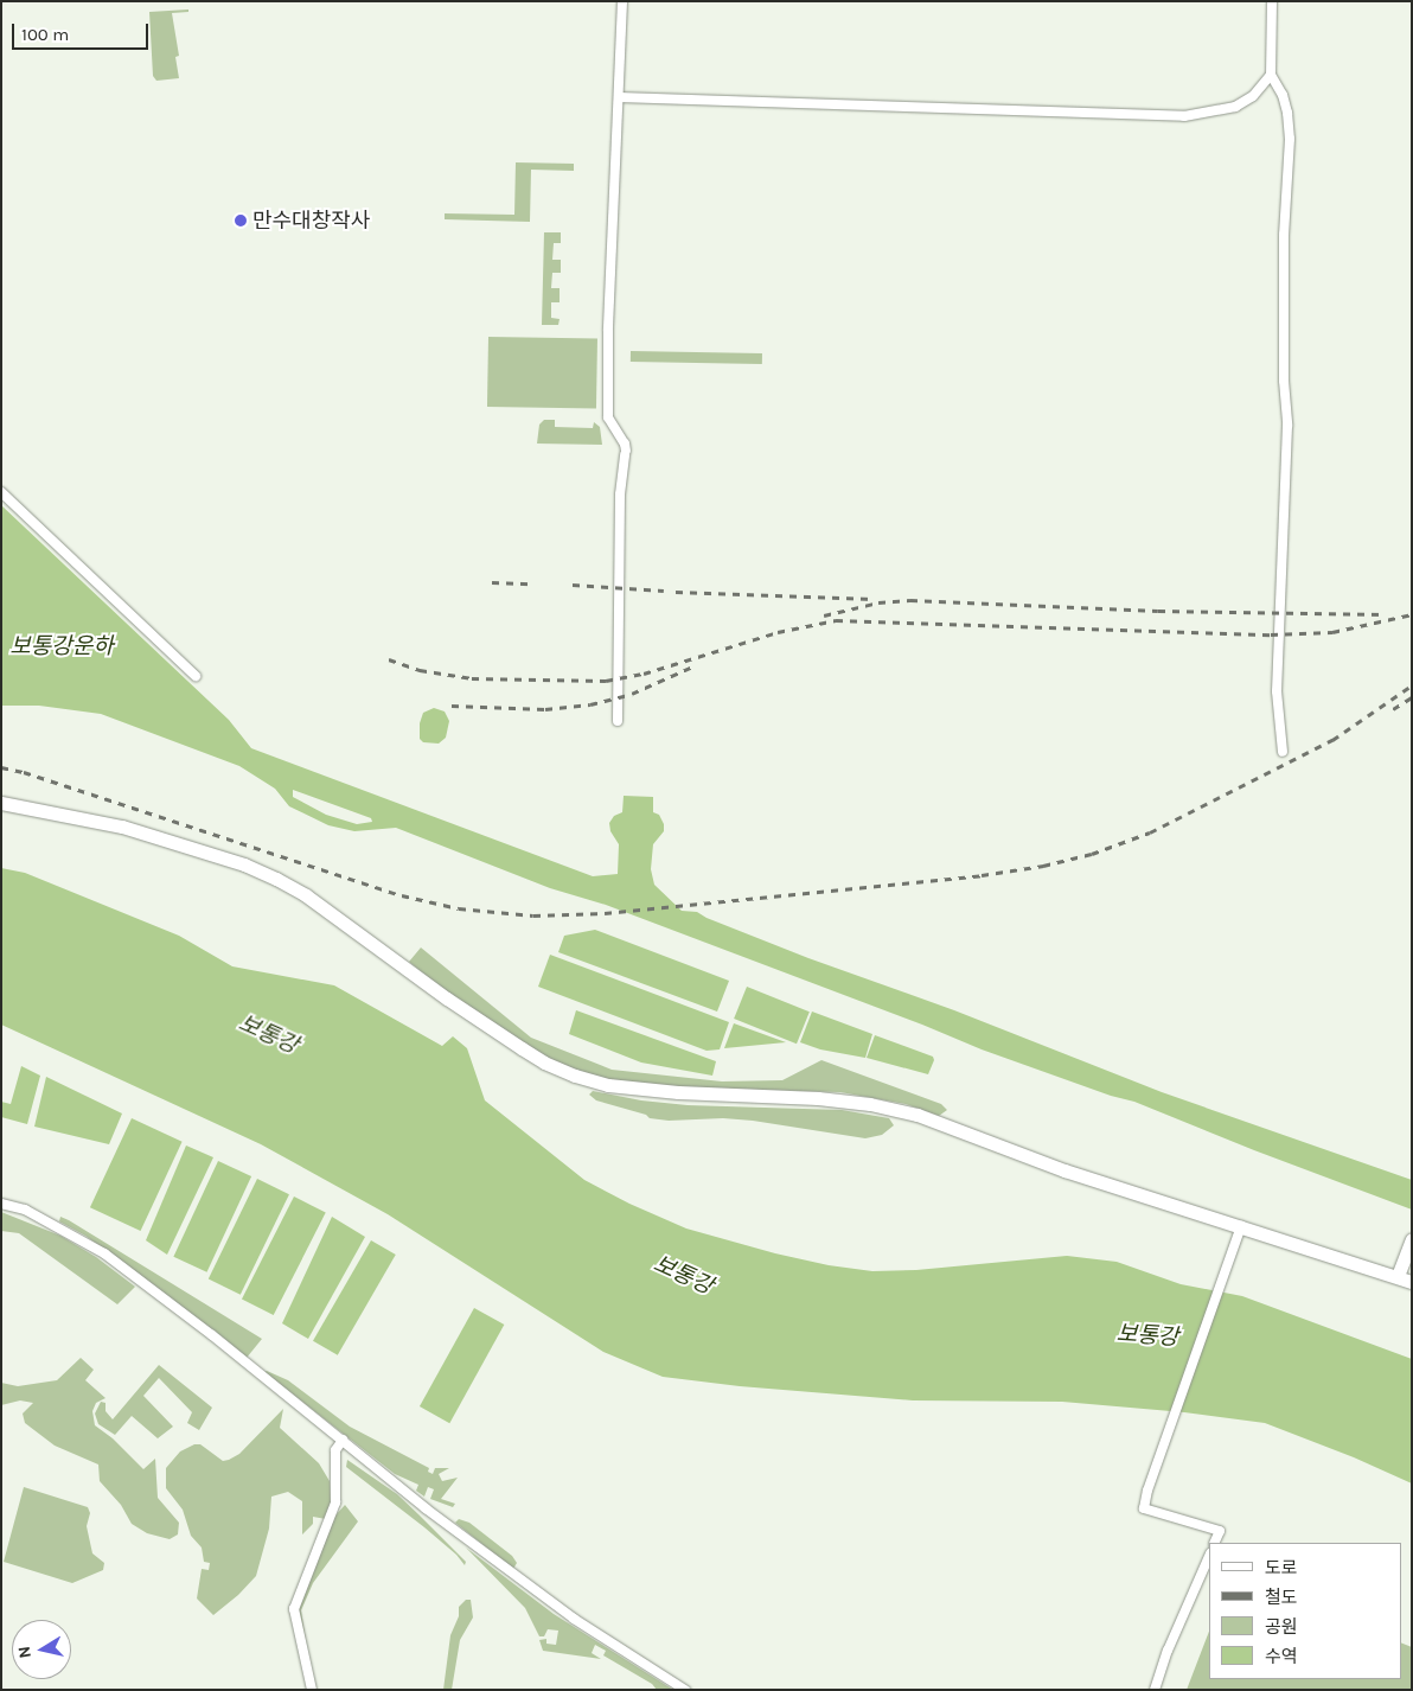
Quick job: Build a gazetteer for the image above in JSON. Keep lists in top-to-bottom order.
{
  "water": ["보통강운하", "보통강"],
  "places": ["만수대창작사"],
  "legend": [
    "도로",
    "철도",
    "공원",
    "수역"
  ],
  "scale_bar": "100 m",
  "north": "left"
}
